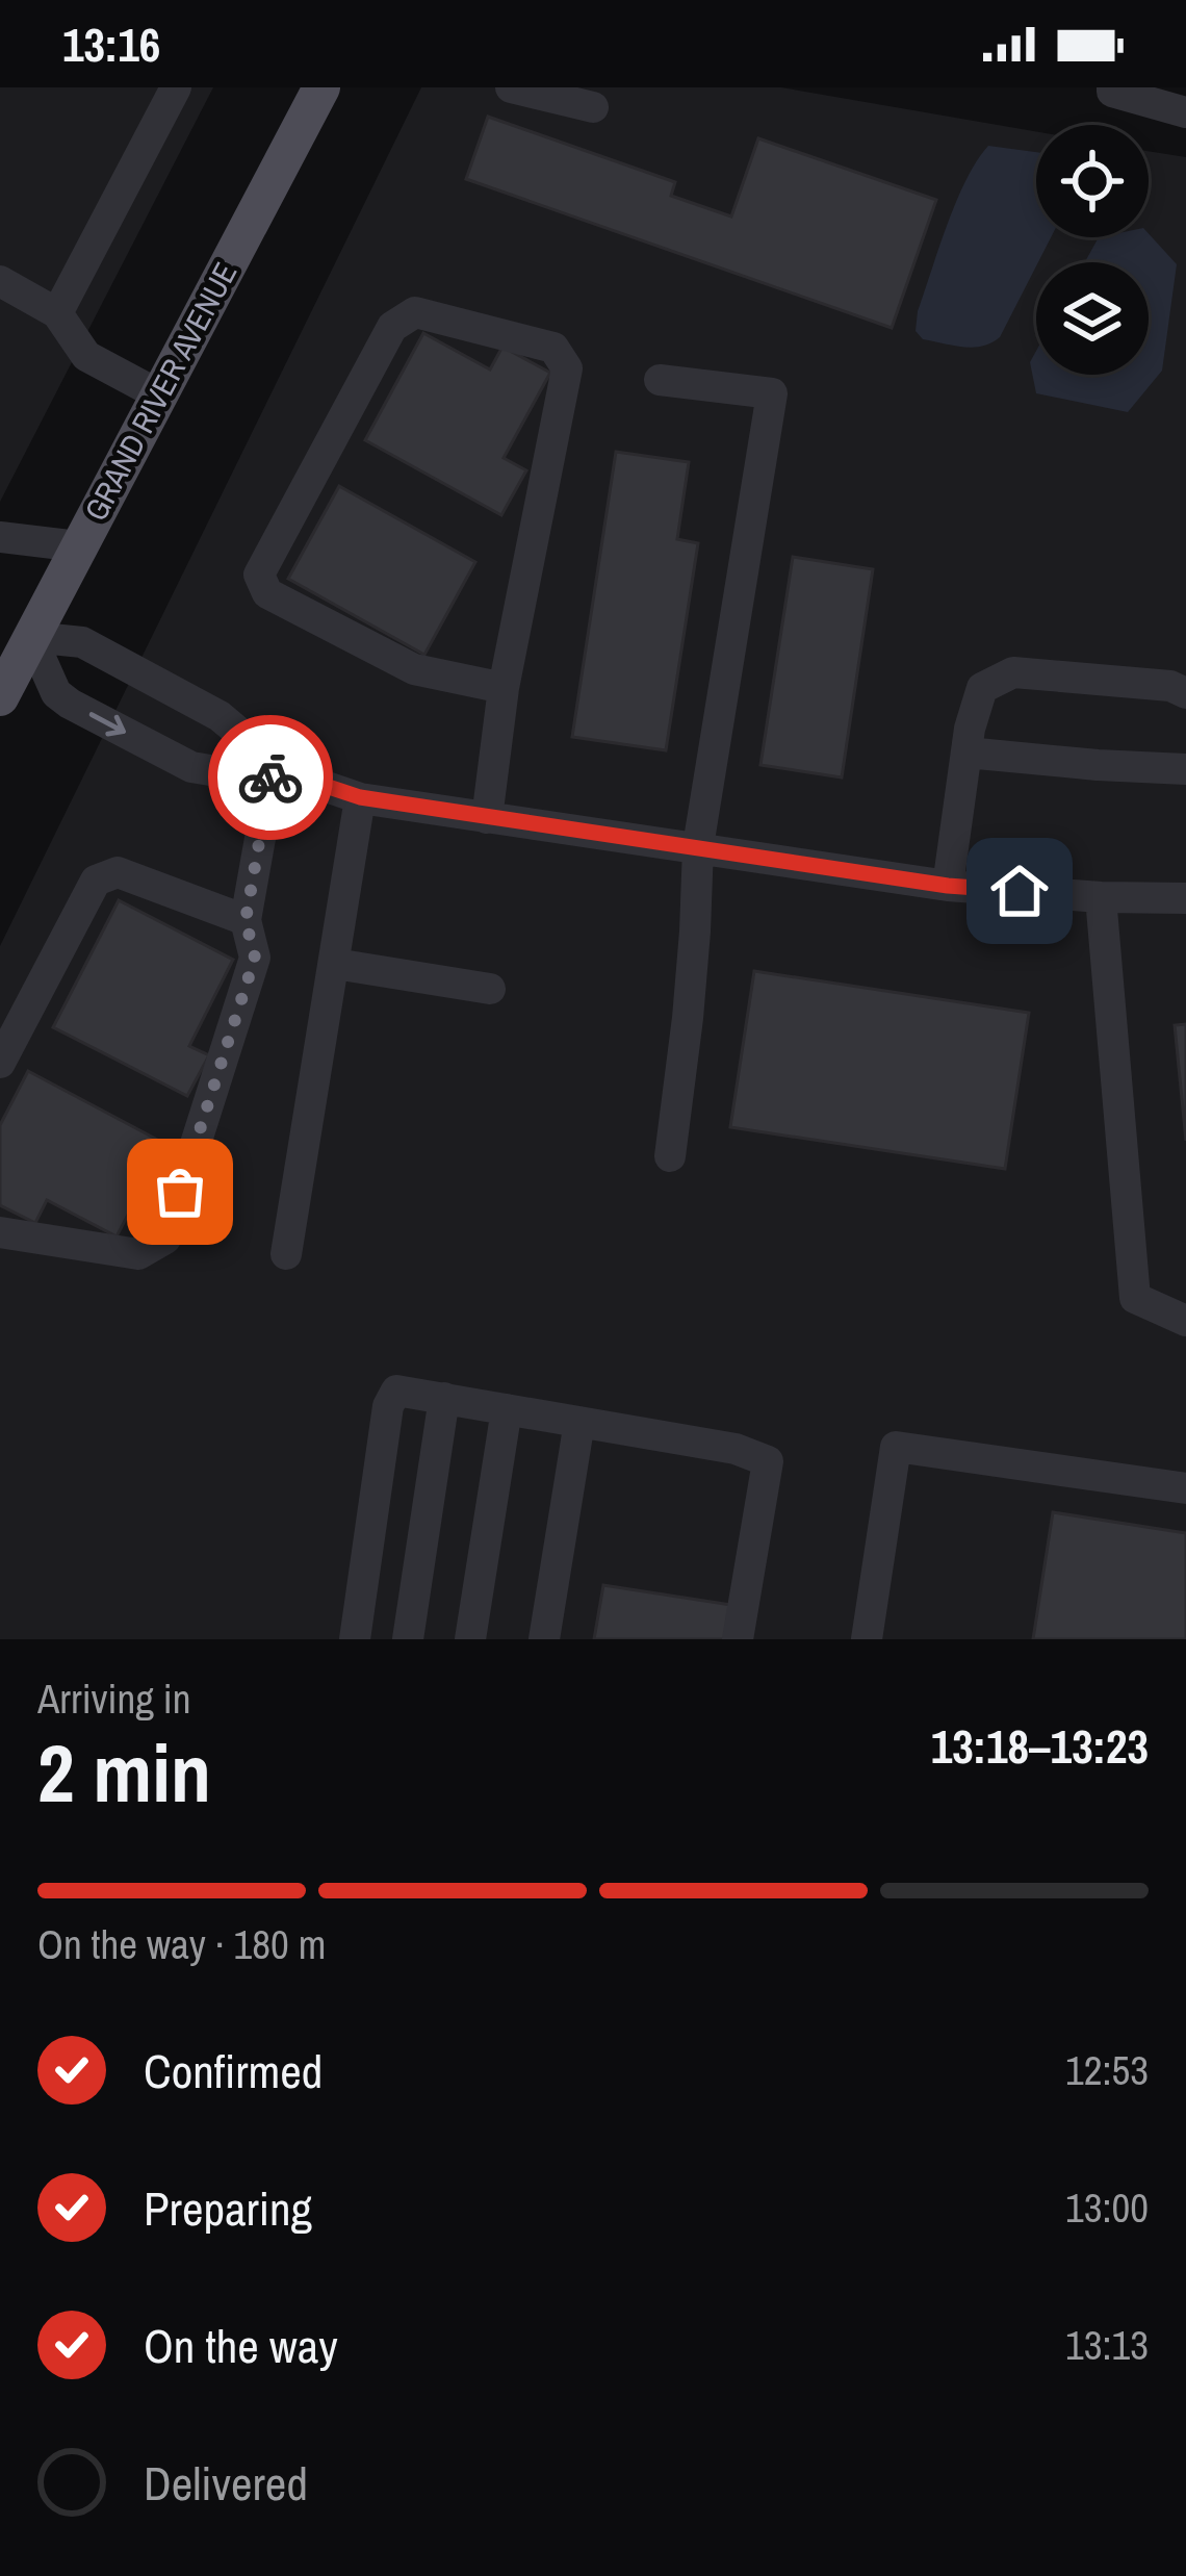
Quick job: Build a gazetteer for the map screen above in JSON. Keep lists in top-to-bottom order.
{
  "streets": {
    "main road": ["GRAND RIVER AVENUE"]
  },
  "page": {
    "status": "13:16",
    "heading": ["2 min", "Arriving in", "13:18–13:23"],
    "bar": "On the way · 180 m",
    "list": [
      ["Confirmed", "12:53"],
      ["Preparing", "13:00"],
      ["On the way", "13:13"],
      "Delivered"
    ]
  }
}
